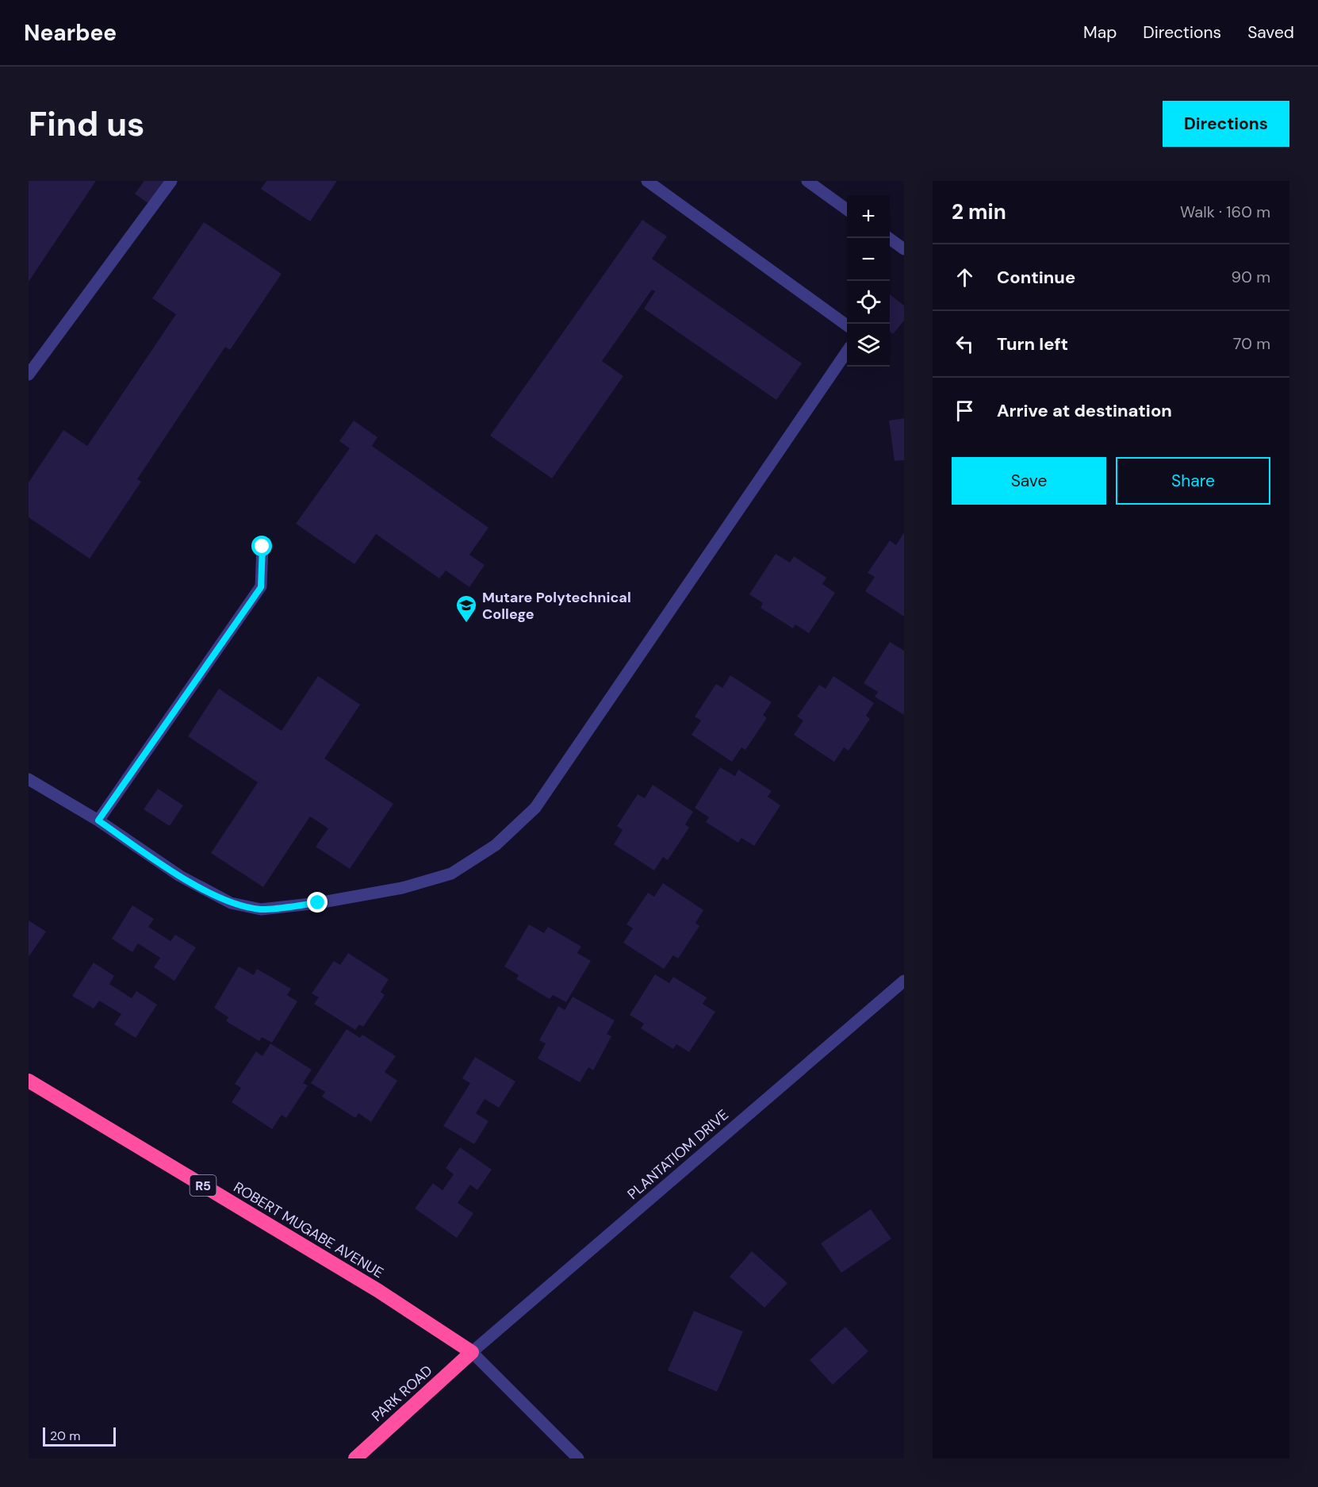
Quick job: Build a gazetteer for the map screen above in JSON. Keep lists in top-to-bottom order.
{
  "streets": {
    "highway": ["R5", "ROBERT MUGABE AVENUE", "PARK ROAD"],
    "street": ["PLANTATIOM DRIVE"]
  },
  "crossings": [
    ["PLANTATIOM DRIVE", "ROBERT MUGABE AVENUE"],
    ["PLANTATIOM DRIVE", "PARK ROAD"],
    ["ROBERT MUGABE AVENUE", "PARK ROAD"]
  ],
  "places": {
    "school or university": ["Mutare Polytechnical College"]
  },
  "scale_bar": "20 m",
  "page": {
    "header": "Nearbee",
    "nav": ["Map", "Directions", "Saved"],
    "buttons": [
      "Directions",
      ["Save", "Share"]
    ],
    "title": "Find us",
    "heading": ["2 min", "Walk · 160 m"],
    "map_buttons": ["+", "−"],
    "list": [
      ["Continue", "90 m"],
      ["Turn left", "70 m"],
      "Arrive at destination"
    ],
    "scale": "20 m"
  }
}
